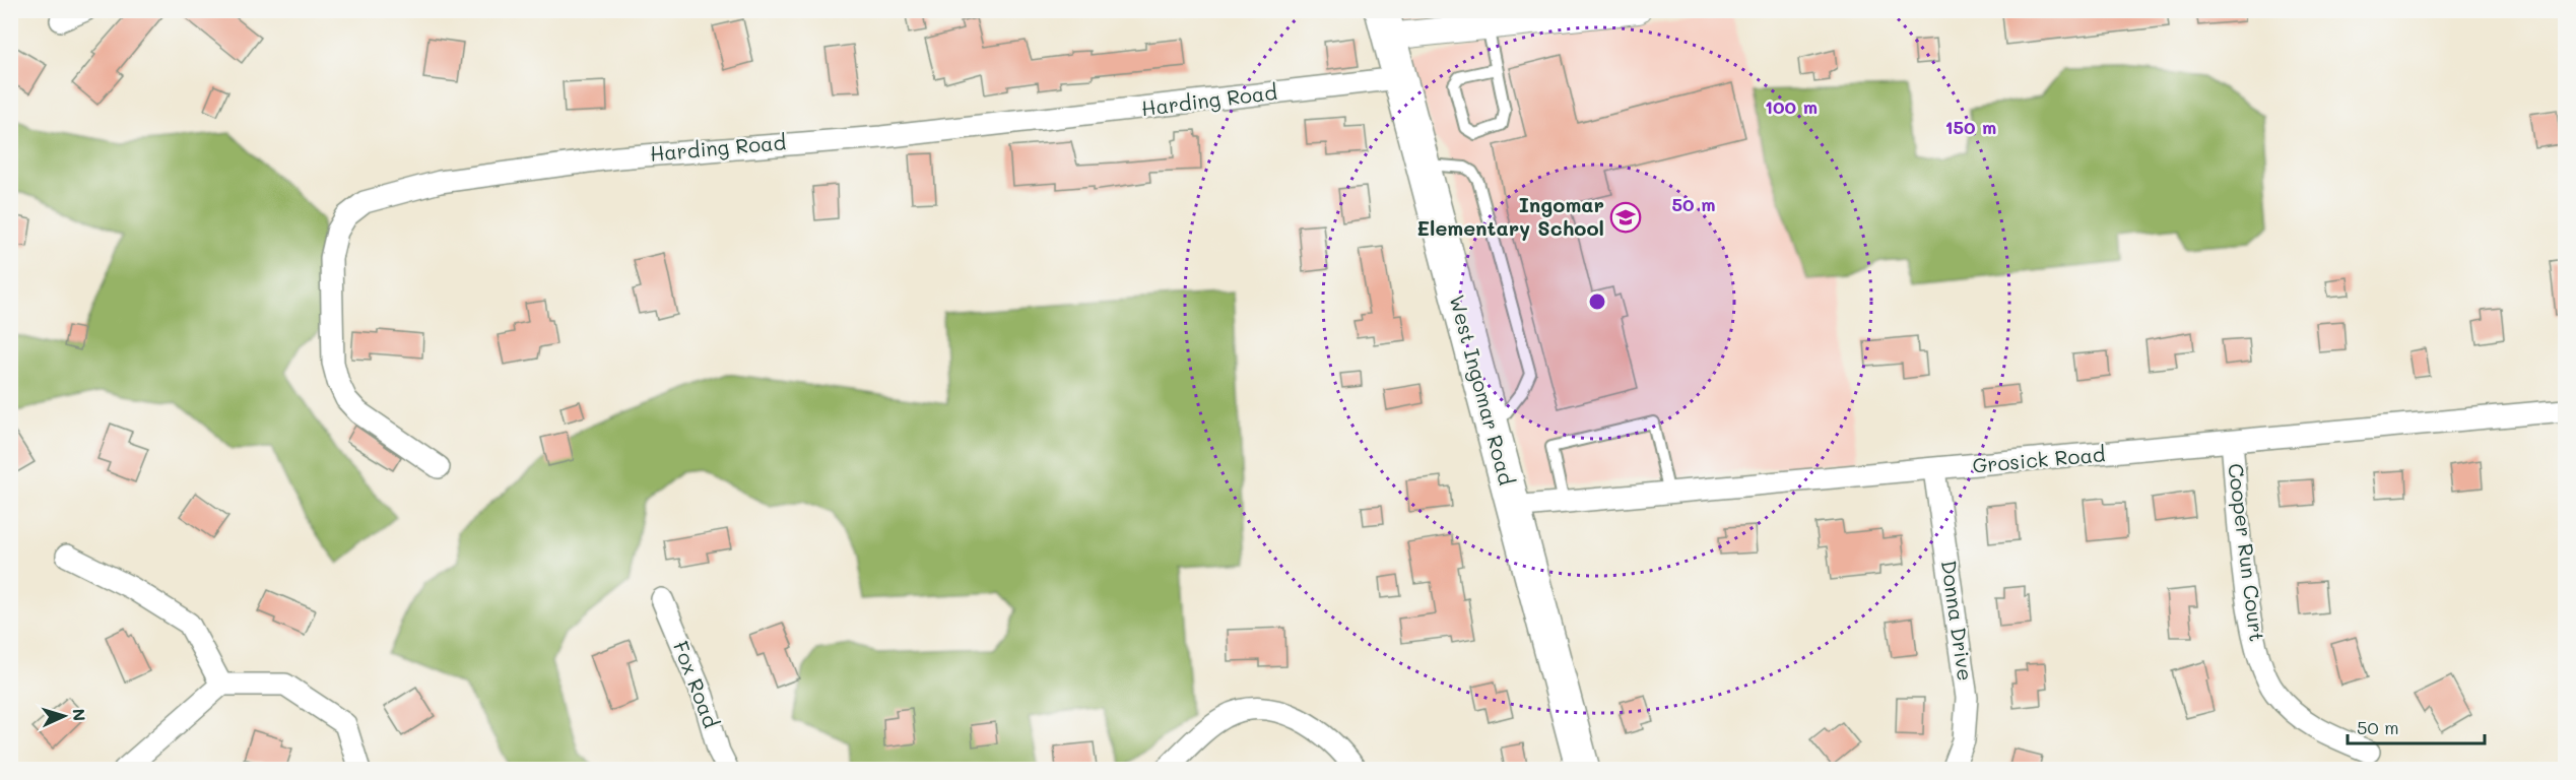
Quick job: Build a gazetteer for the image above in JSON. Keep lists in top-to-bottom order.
{
  "streets": {
    "main road": ["West Ingomar Road"],
    "street": [
      "Harding Road",
      "Grosick Road",
      "Cooper Run Court",
      "Donna Drive",
      "Fox Road"
    ]
  },
  "crossings": [
    ["Harding Road", "West Ingomar Road"],
    ["West Ingomar Road", "Grosick Road"],
    ["Grosick Road", "Cooper Run Court"],
    ["Grosick Road", "Donna Drive"]
  ],
  "places": {
    "school or university": ["Ingomar Elementary School"]
  },
  "scale_bar": "50 m",
  "north": "right",
  "rings": ["100 m", "150 m", "50 m"]
}
